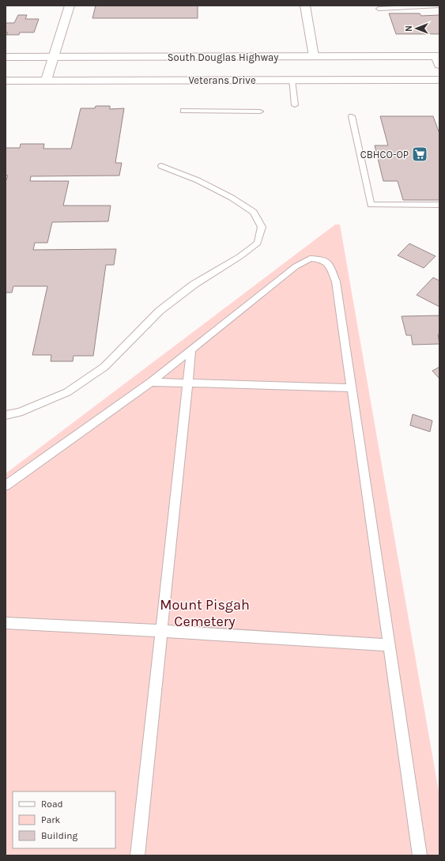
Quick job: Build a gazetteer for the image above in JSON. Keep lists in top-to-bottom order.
{
  "streets": {
    "street": ["South Douglas Highway", "Veterans Drive"]
  },
  "parks": ["Mount Pisgah Cemetery"],
  "places": {
    "supermarket": ["CBHCO-OP"]
  },
  "legend": ["Road", "Park", "Building"],
  "north": "left"
}
